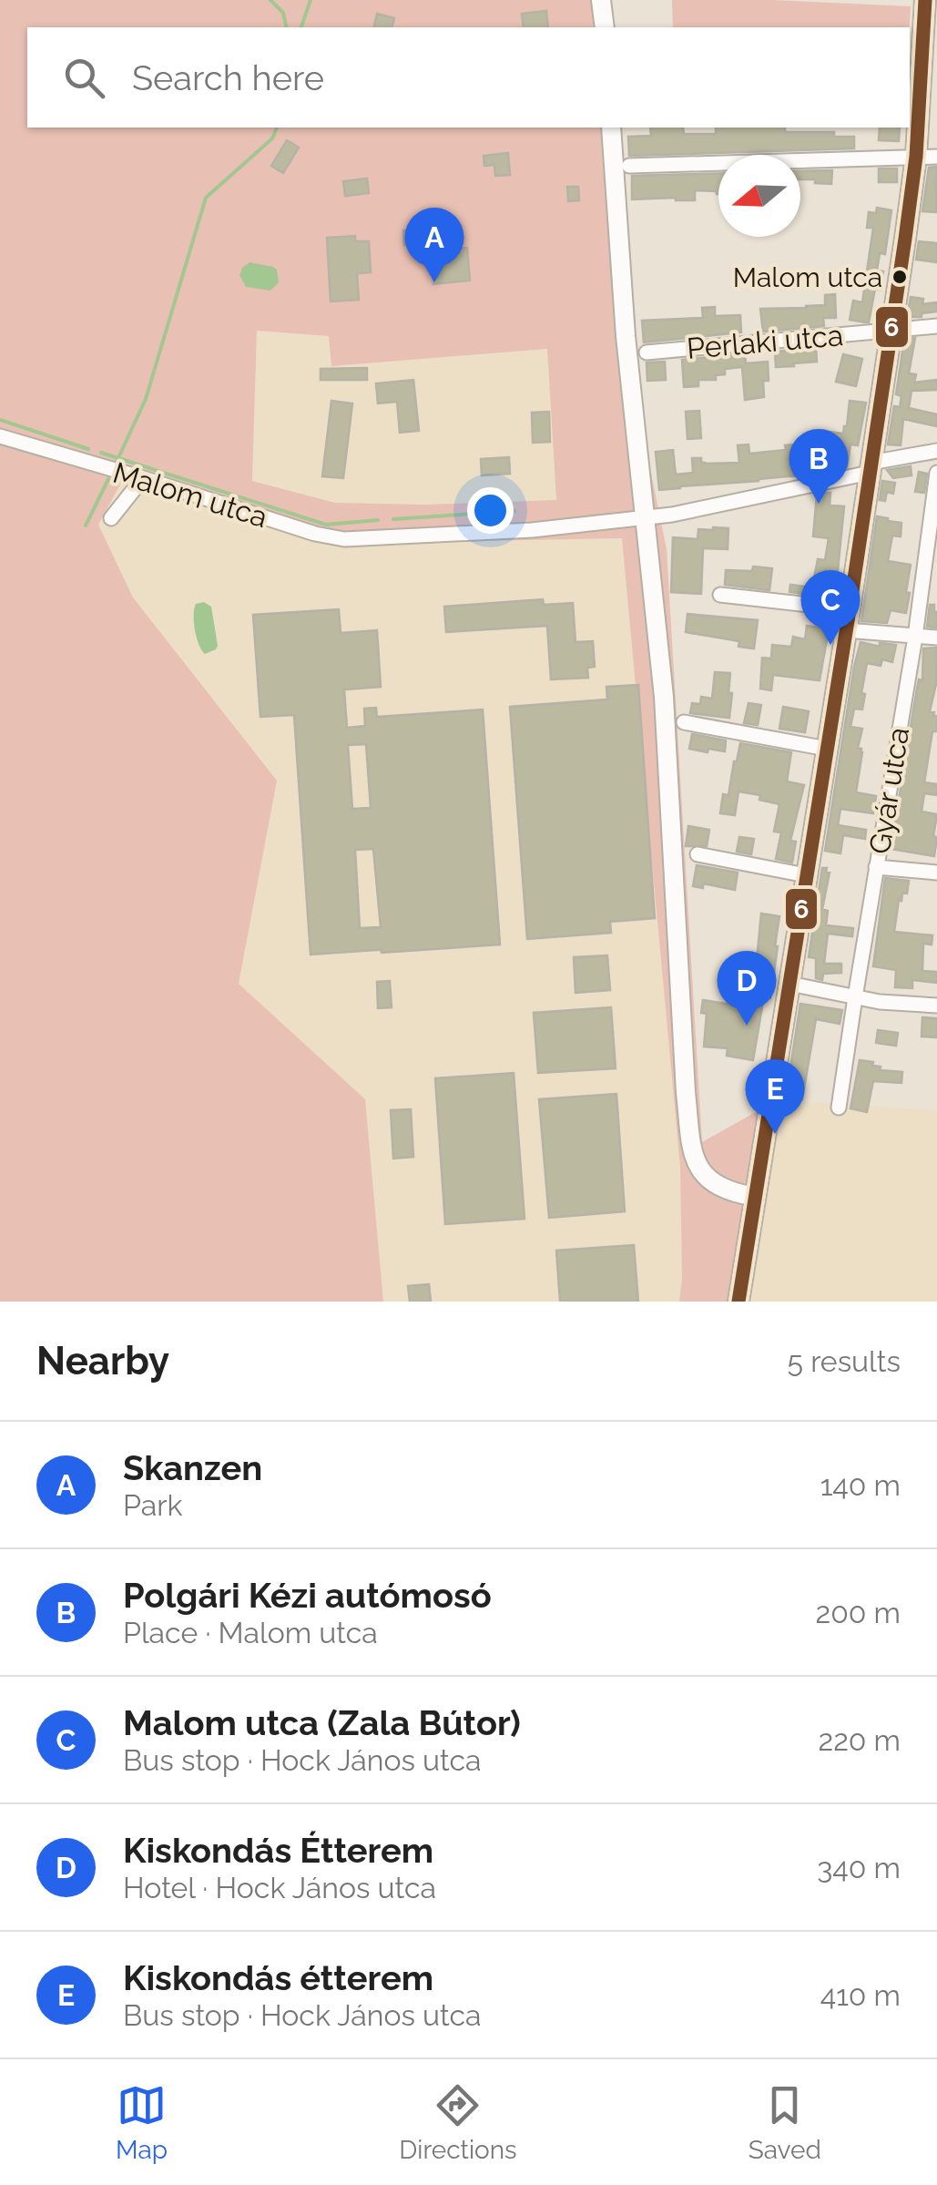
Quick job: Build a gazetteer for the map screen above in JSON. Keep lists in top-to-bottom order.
{
  "streets": {
    "street": ["Perlaki utca", "Malom utca", "Gyár utca"]
  },
  "places": ["Malom utca"],
  "lines": ["transit line 6"],
  "north": "left",
  "page": {
    "search": "Search here",
    "pins": [
      "A",
      "B",
      "C",
      "D",
      "E"
    ],
    "heading": ["Nearby", "5 results"],
    "list": [
      {
        "mark": "A",
        "name": "Skanzen",
        "note": "Park",
        "value": "140 m"
      },
      {
        "mark": "B",
        "name": "Polgári Kézi autómosó",
        "note": "Place · Malom utca",
        "value": "200 m"
      },
      {
        "mark": "C",
        "name": "Malom utca (Zala Bútor)",
        "note": "Bus stop · Hock János utca",
        "value": "220 m"
      },
      {
        "mark": "D",
        "name": "Kiskondás Étterem",
        "note": "Hotel · Hock János utca",
        "value": "340 m"
      },
      {
        "mark": "E",
        "name": "Kiskondás étterem",
        "note": "Bus stop · Hock János utca",
        "value": "410 m"
      }
    ],
    "nav": ["Map", "Directions", "Saved"]
  }
}
